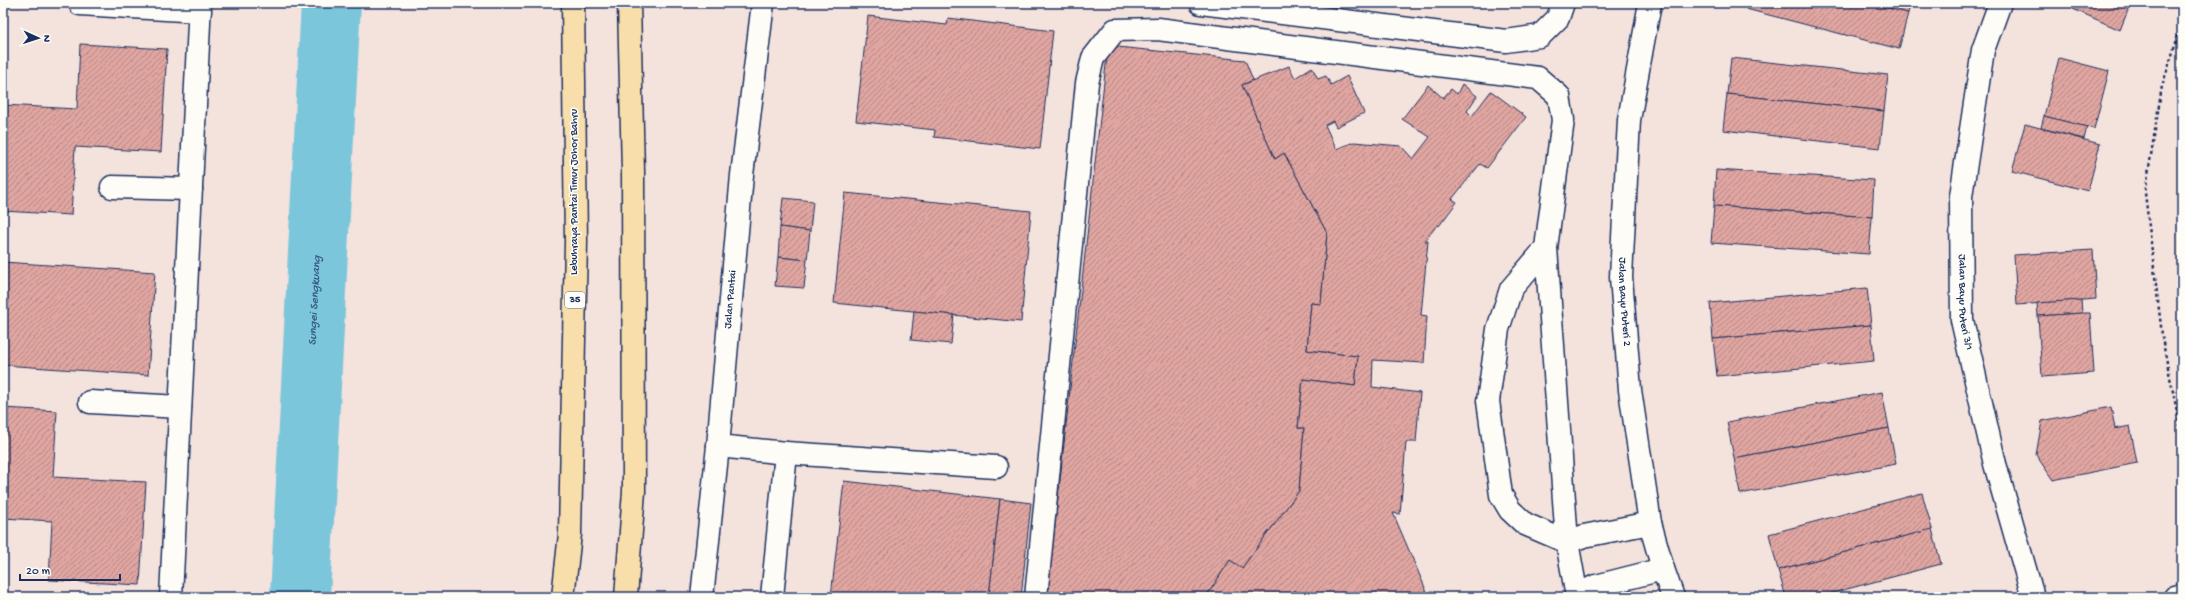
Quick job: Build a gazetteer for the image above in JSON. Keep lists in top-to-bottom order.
{
  "streets": {
    "highway": ["Lebuhraya Pantai Timur Johor Bahru", "35"],
    "street": ["Jalan Pantai", "Jalan Bayu Puteri 2", "Jalan Bayu Puteri 3/1"]
  },
  "water": ["Sungei Sengkuang"],
  "scale_bar": "20 m",
  "north": "right"
}
